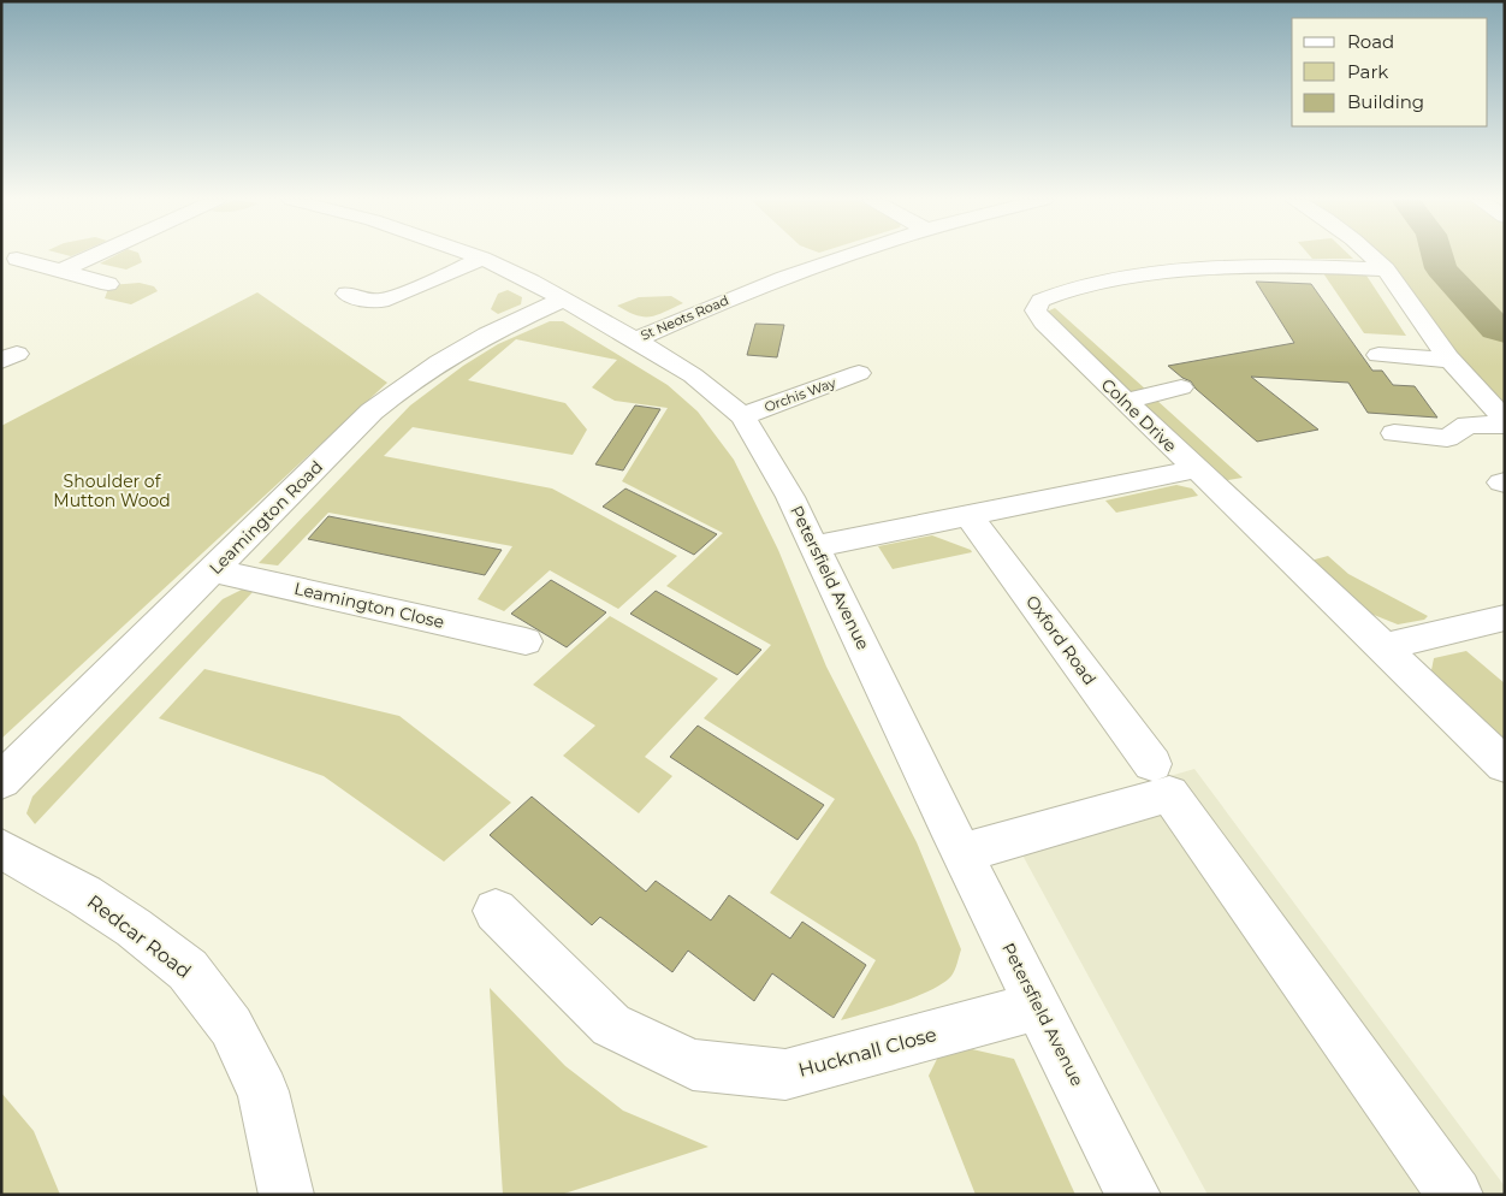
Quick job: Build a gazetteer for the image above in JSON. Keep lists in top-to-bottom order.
{
  "streets": {
    "street": [
      "St Neots Road",
      "Orchis Way",
      "Colne Drive",
      "Leamington Road",
      "Petersfield Avenue",
      "Leamington Close",
      "Oxford Road",
      "Redcar Road",
      "Hucknall Close"
    ]
  },
  "crossings": [
    ["St Neots Road", "Petersfield Avenue"],
    ["Orchis Way", "Petersfield Avenue"],
    ["Leamington Road", "Petersfield Avenue"],
    ["Leamington Road", "Leamington Close"],
    ["Petersfield Avenue", "Hucknall Close"]
  ],
  "parks": ["Shoulder of Mutton Wood"],
  "legend": ["Road", "Park", "Building"]
}
